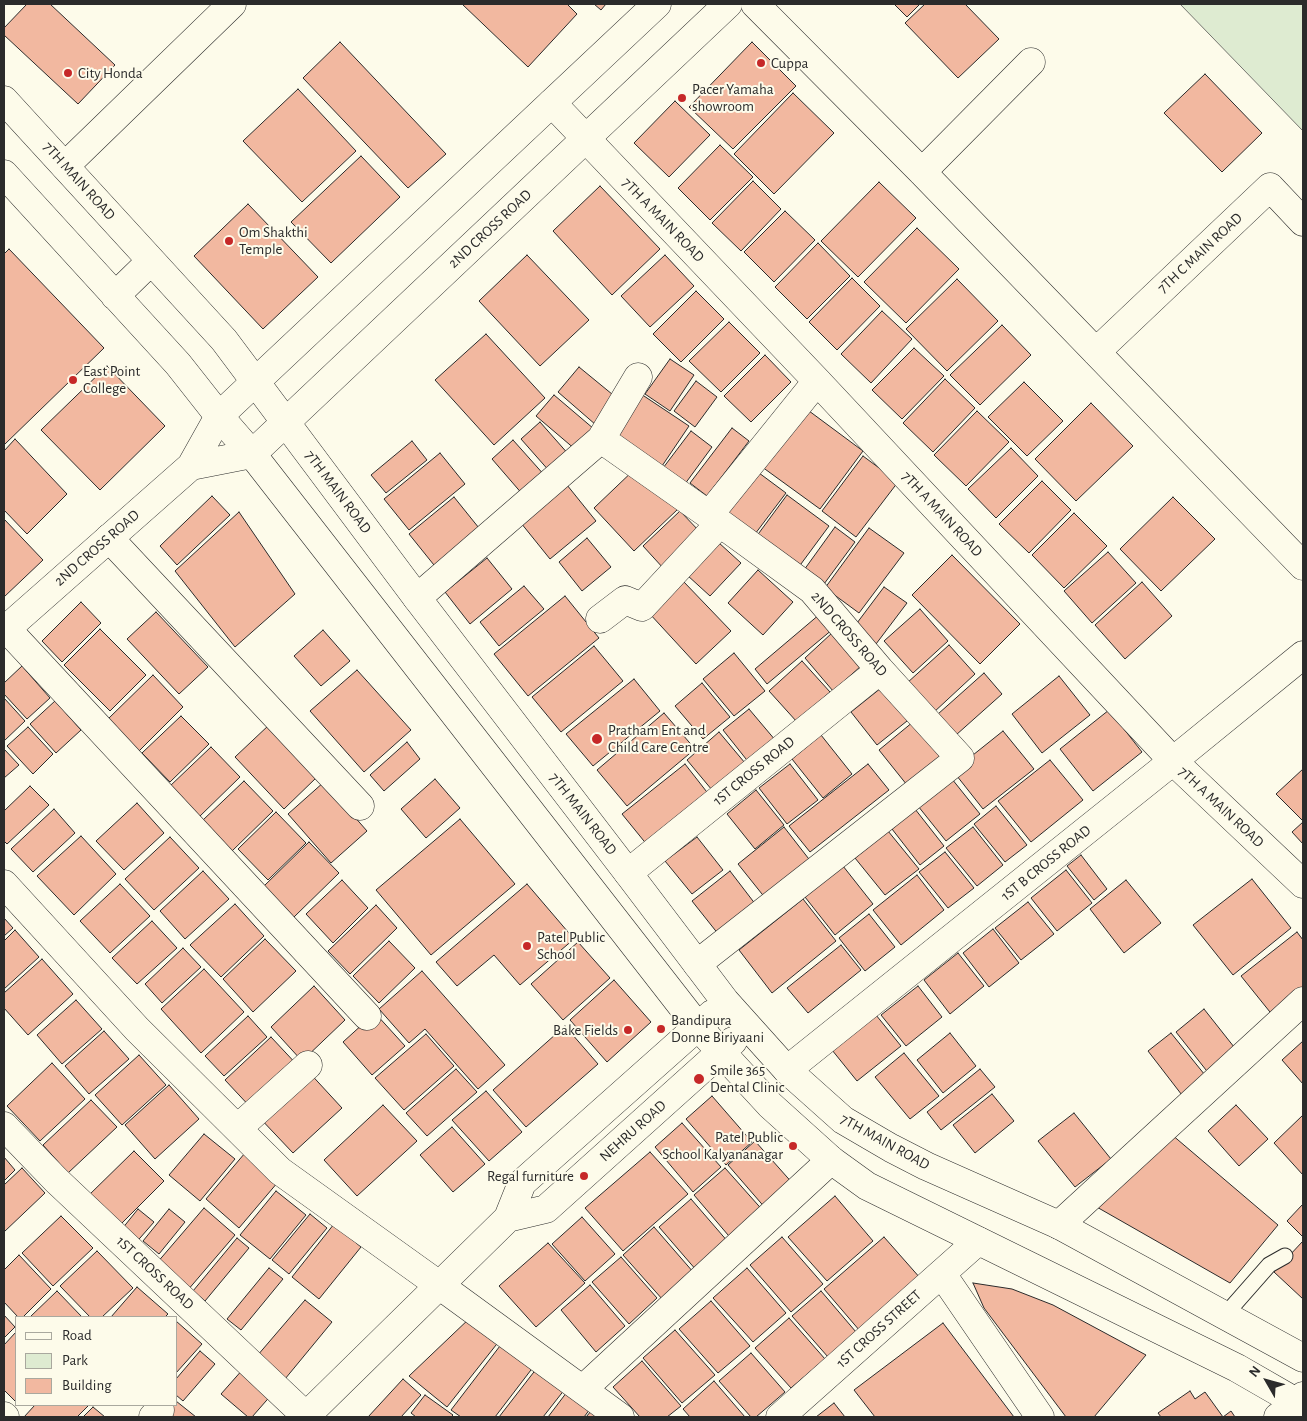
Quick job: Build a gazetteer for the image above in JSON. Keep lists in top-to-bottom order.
{
  "streets": {
    "street": [
      "7TH MAIN ROAD",
      "7TH A MAIN ROAD",
      "2ND CROSS ROAD",
      "7TH C MAIN ROAD",
      "1ST CROSS ROAD",
      "1ST B CROSS ROAD",
      "NEHRU ROAD",
      "1ST CROSS STREET"
    ]
  },
  "crossings": [
    ["7TH MAIN ROAD", "2ND CROSS ROAD"],
    ["7TH MAIN ROAD", "1ST CROSS ROAD"],
    ["7TH MAIN ROAD", "1ST B CROSS ROAD"],
    ["7TH MAIN ROAD", "NEHRU ROAD"],
    ["7TH A MAIN ROAD", "2ND CROSS ROAD"],
    ["7TH A MAIN ROAD", "1ST B CROSS ROAD"],
    ["2ND CROSS ROAD", "1ST CROSS ROAD"]
  ],
  "places": [
    "Cuppa",
    "City Honda",
    "Pacer Yamaha showroom",
    "Om Shakthi Temple",
    "East Point College",
    "Pratham Ent and Child Care Centre",
    "Patel Public School",
    "Bandipura Donne Biriyaani",
    "Bake Fields",
    "Smile 365 Dental Clinic",
    "Patel Public School Kalyananagar",
    "Regal furniture"
  ],
  "legend": ["Road", "Park", "Building"],
  "north": "top left"
}
